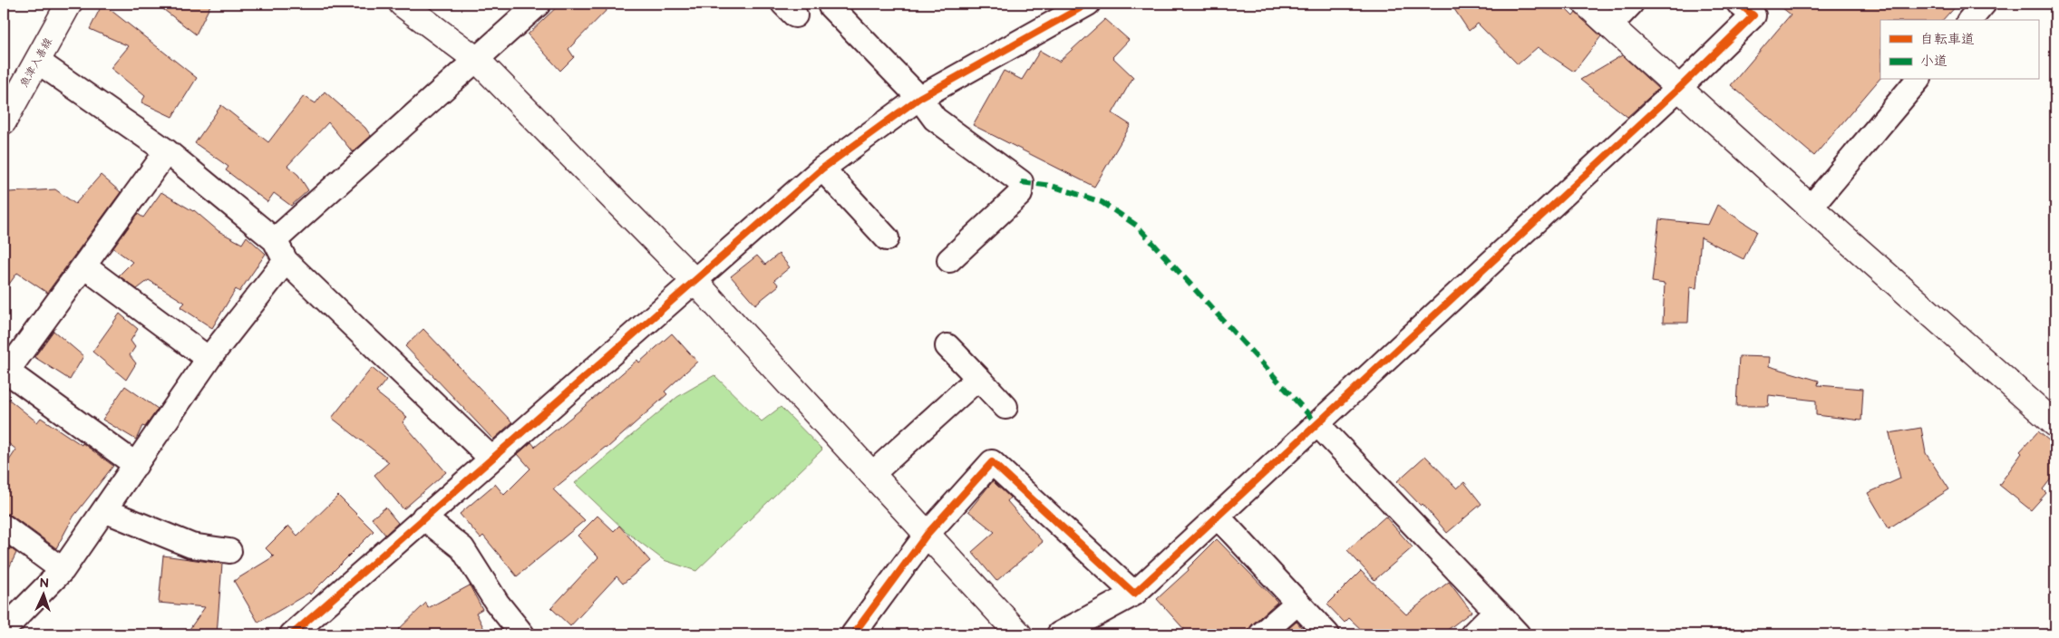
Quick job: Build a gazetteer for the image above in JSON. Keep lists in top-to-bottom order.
{
  "streets": {
    "street": ["魚津入善線"]
  },
  "legend": ["自転車道", "小道"],
  "north": "top"
}
